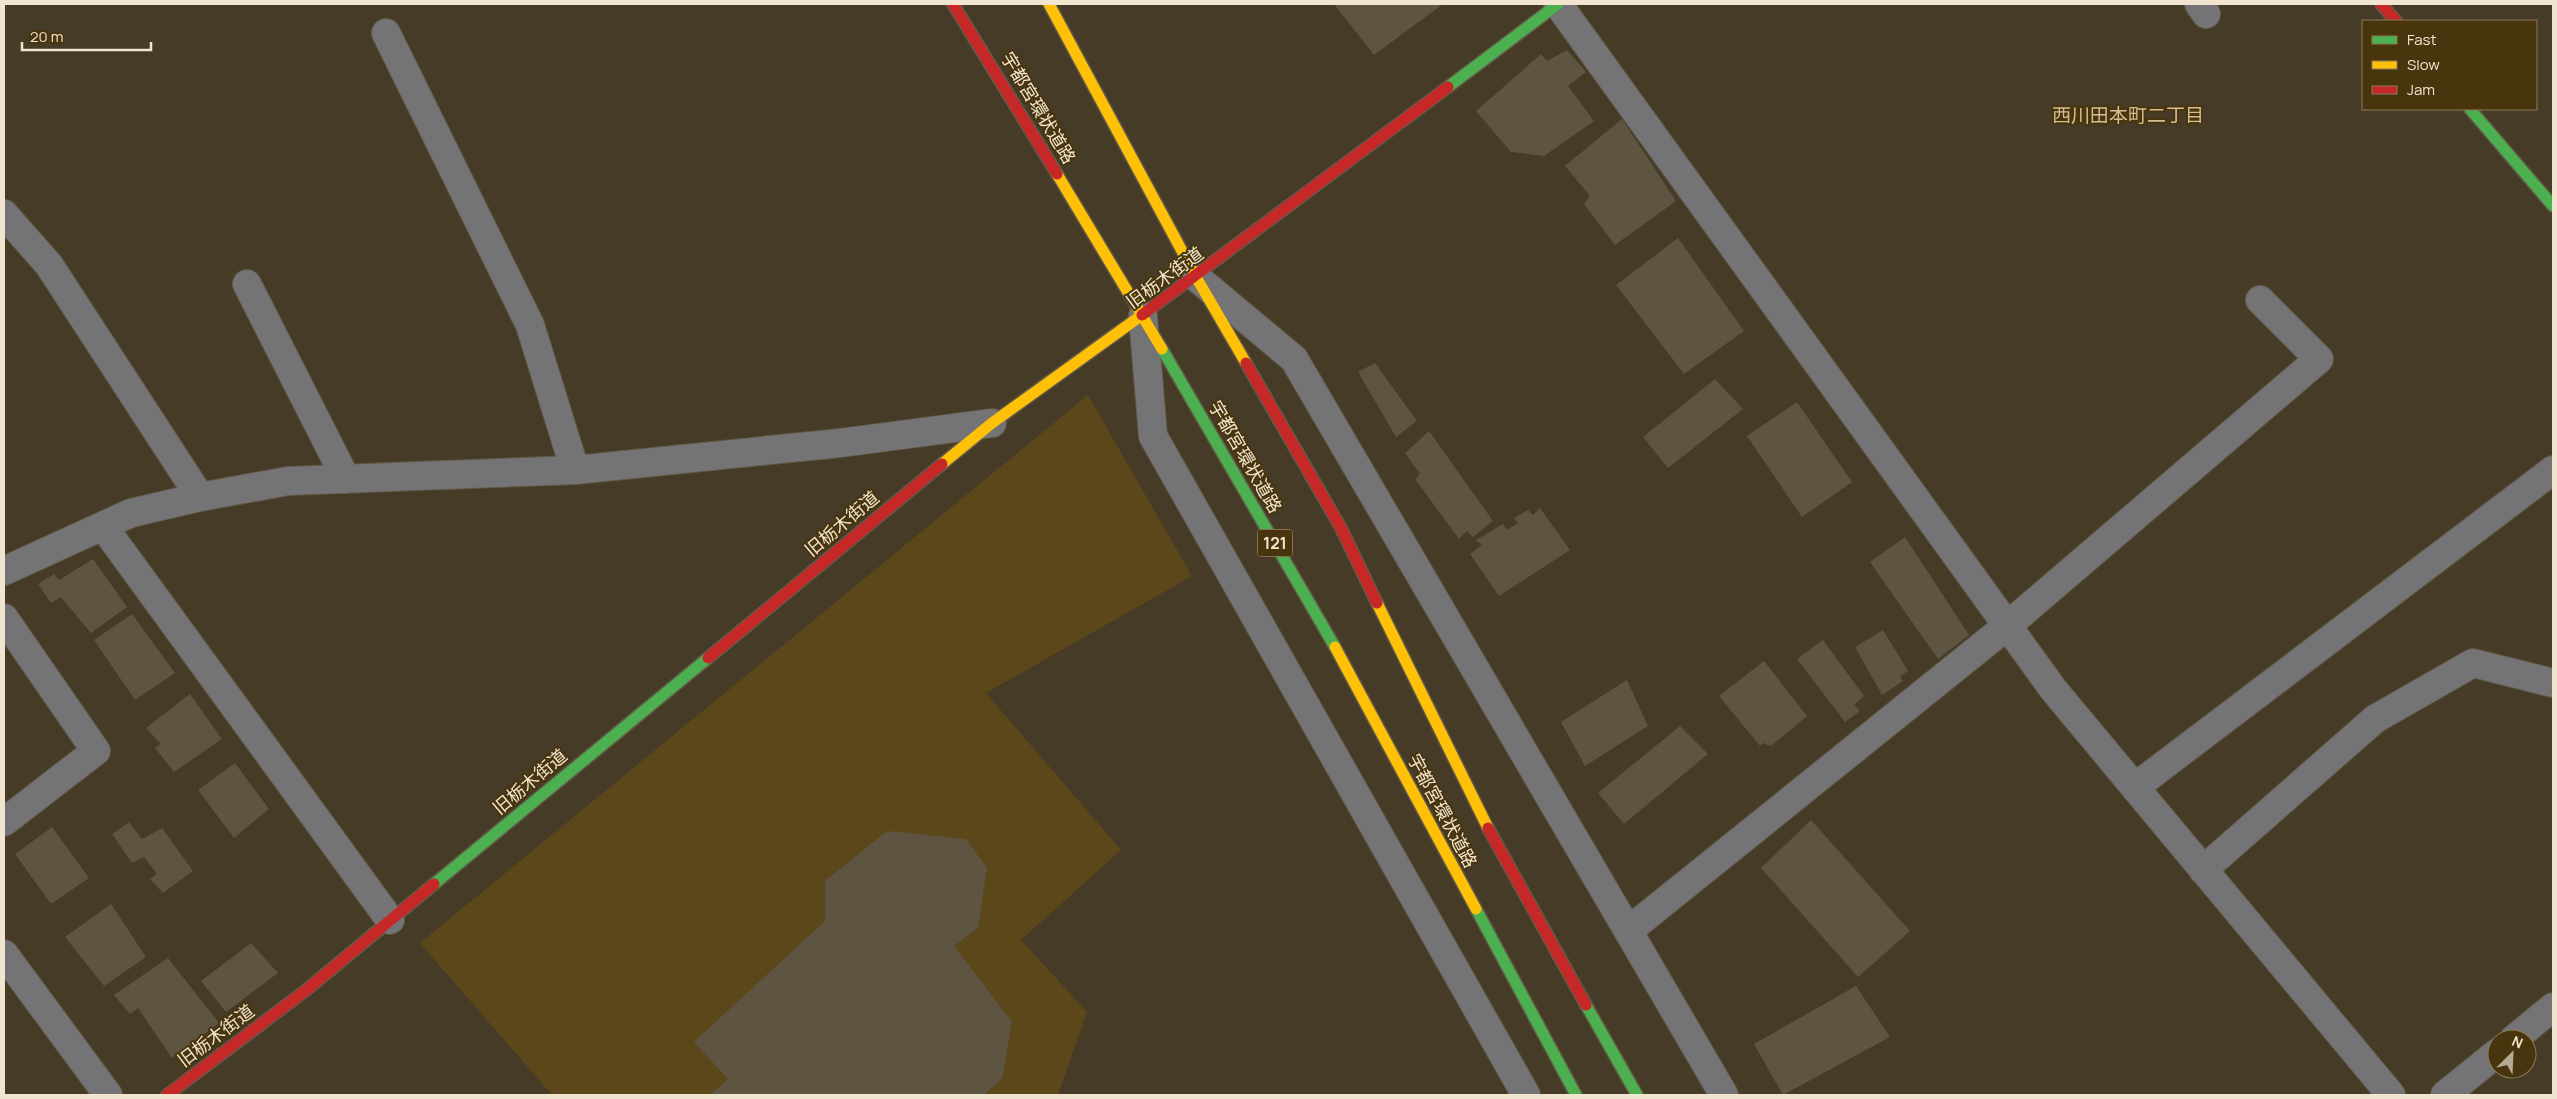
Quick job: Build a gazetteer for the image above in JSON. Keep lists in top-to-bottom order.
{
  "streets": {
    "main road": ["宇都宮環状道路", "旧栃木街道", "121"]
  },
  "crossings": [
    ["宇都宮環状道路", "旧栃木街道"]
  ],
  "districts": ["西川田本町二丁目"],
  "legend": ["Fast", "Slow", "Jam"],
  "scale_bar": "20 m",
  "north": "top right"
}
